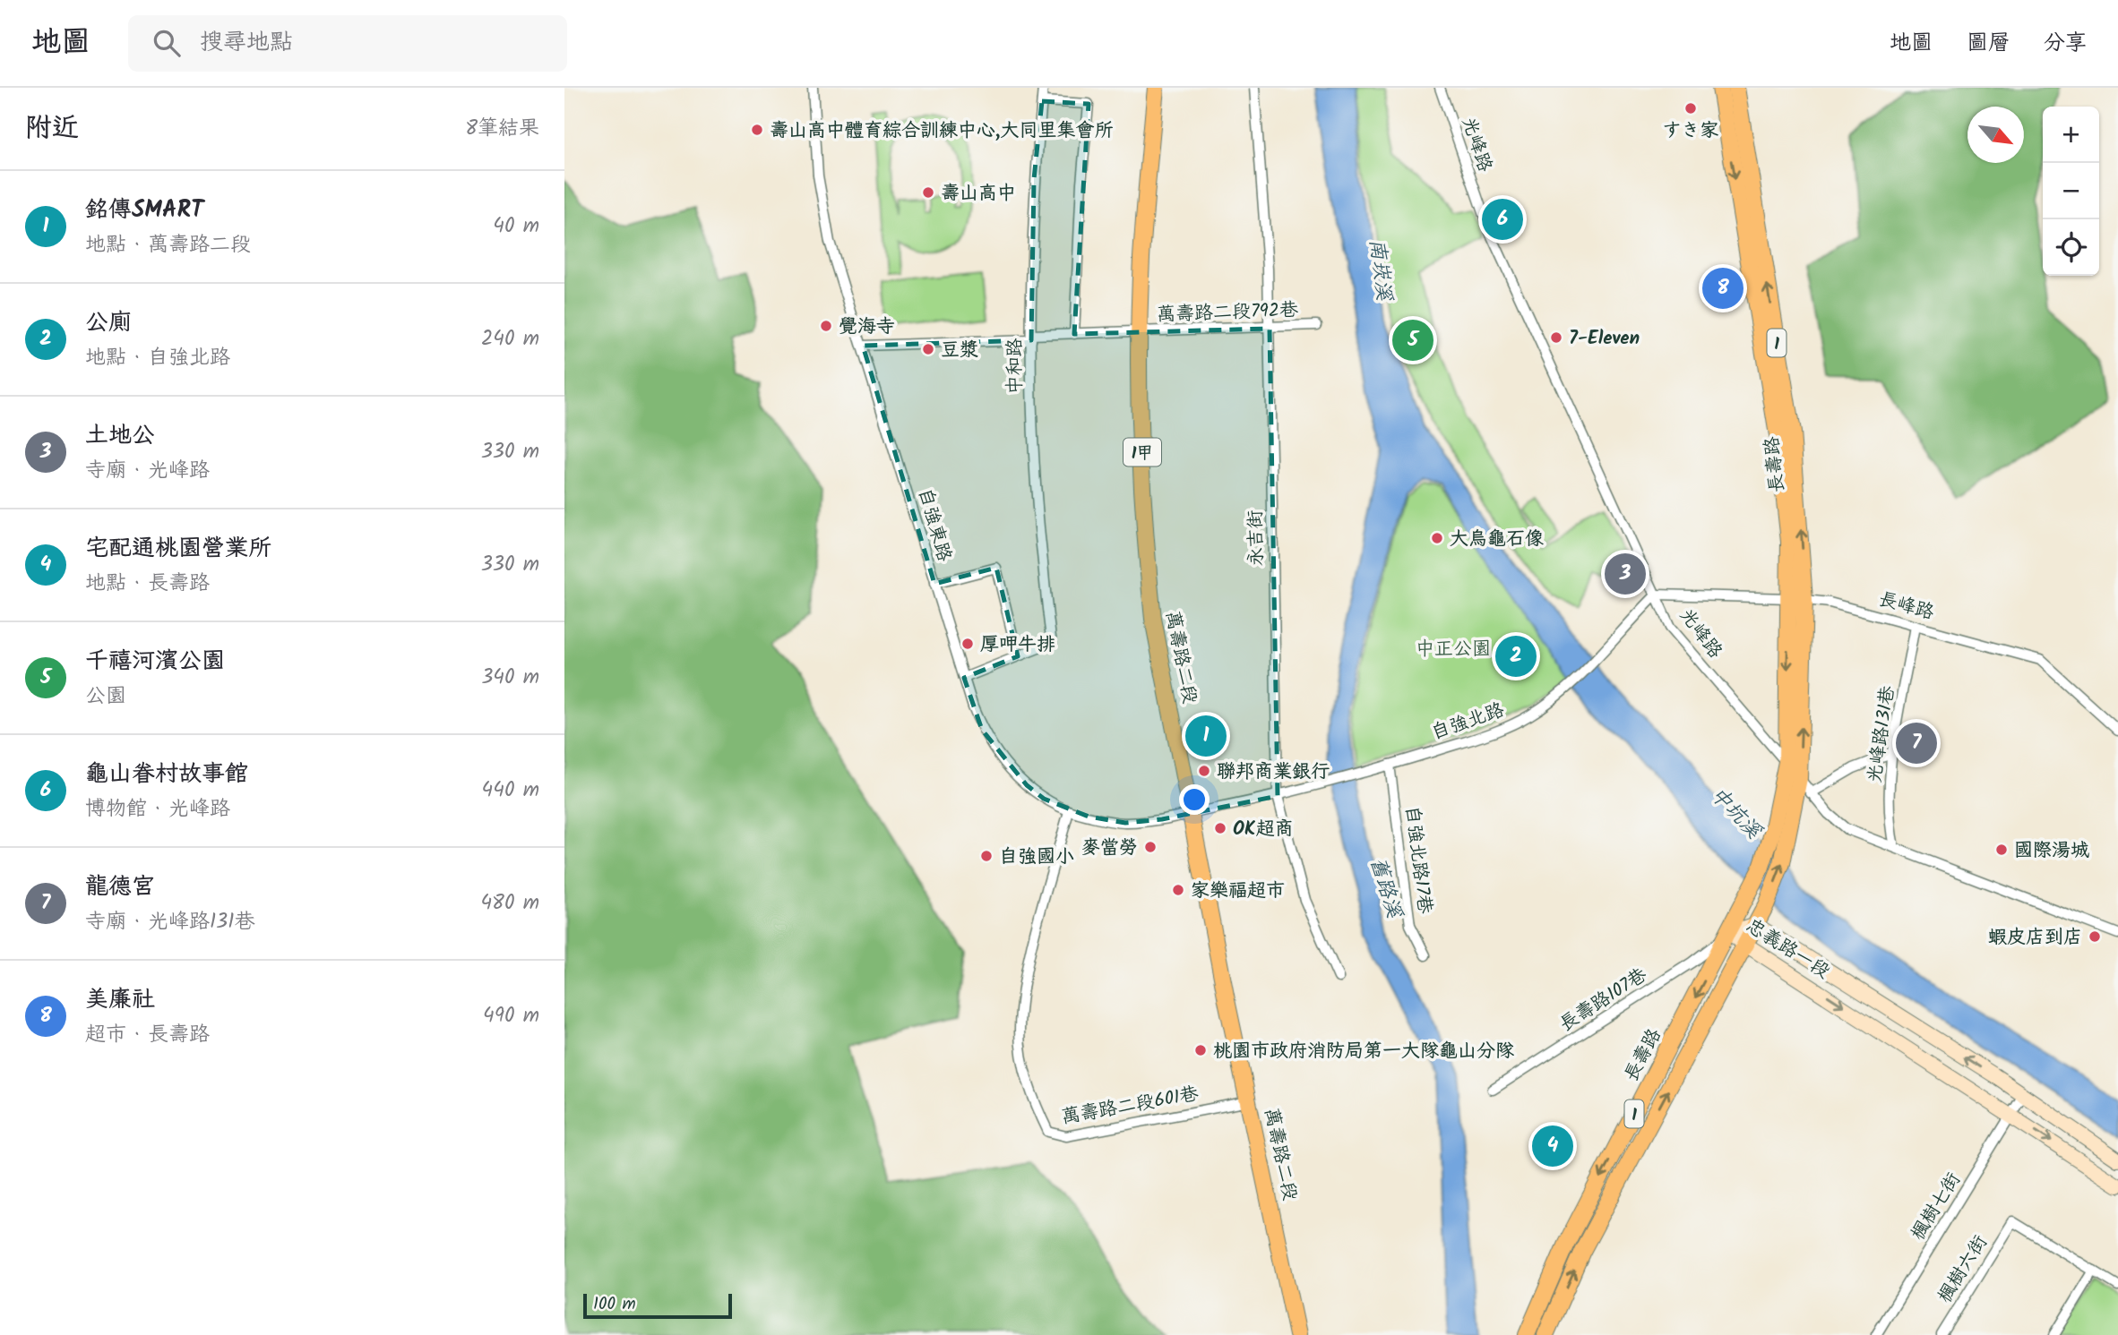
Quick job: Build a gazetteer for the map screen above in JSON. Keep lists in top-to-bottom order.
{
  "streets": {
    "main road": [
      "1",
      "1甲",
      "長壽路",
      "萬壽路二段",
      "忠義路一段"
    ],
    "street": [
      "光峰路",
      "萬壽路二段792巷",
      "中和路",
      "自強東路",
      "永吉街",
      "長峰路",
      "自強北路",
      "光峰路131巷",
      "自強北路17巷",
      "長壽路107巷",
      "萬壽路二段601巷",
      "楓樹七街",
      "楓樹六街"
    ]
  },
  "crossings": [
    ["光峰路", "長壽路"],
    ["光峰路", "長峰路"],
    ["光峰路", "自強北路"],
    ["光峰路", "光峰路131巷"],
    ["萬壽路二段792巷", "中和路"],
    ["萬壽路二段792巷", "自強東路"],
    ["萬壽路二段792巷", "永吉街"],
    ["萬壽路二段792巷", "萬壽路二段"],
    ["1", "長壽路"],
    ["1", "忠義路一段"],
    ["長壽路", "長峰路"],
    ["長壽路", "忠義路一段"],
    ["長壽路", "長壽路107巷"],
    ["自強東路", "萬壽路二段"],
    ["自強東路", "萬壽路二段601巷"],
    ["永吉街", "自強北路"],
    ["長峰路", "自強北路"],
    ["長峰路", "光峰路131巷"],
    ["萬壽路二段", "萬壽路二段601巷"],
    ["自強北路", "自強北路17巷"],
    ["忠義路一段", "長壽路107巷"],
    ["忠義路一段", "楓樹七街"]
  ],
  "water": ["南崁溪", "中坑溪", "舊路溪"],
  "parks": ["中正公園"],
  "places": [
    "すき家",
    "壽山高中體育綜合訓練中心,大同里集會所",
    "壽山高中",
    "覺海寺",
    "7-Eleven",
    "豆漿",
    "大烏龜石像",
    "厚呷牛排",
    "聯邦商業銀行",
    "OK超商",
    "麥當勞",
    "國際湯城",
    "自強國小",
    "家樂福超市",
    "蝦皮店到店",
    "桃園市政府消防局第一大隊龜山分隊"
  ],
  "scale_bar": "100 m",
  "north": "bottom right",
  "page": {
    "header": "地圖",
    "search": "搜尋地點",
    "nav": ["地圖", "圖層", "分享"],
    "heading": ["附近", "8筆結果"],
    "map_buttons": ["+", "−"],
    "list": [
      {
        "mark": "1",
        "name": "銘傳SMART",
        "note": "地點 · 萬壽路二段",
        "value": "40 m"
      },
      {
        "mark": "2",
        "name": "公廁",
        "note": "地點 · 自強北路",
        "value": "240 m"
      },
      {
        "mark": "3",
        "name": "土地公",
        "note": "寺廟 · 光峰路",
        "value": "330 m"
      },
      {
        "mark": "4",
        "name": "宅配通桃園營業所",
        "note": "地點 · 長壽路",
        "value": "330 m"
      },
      {
        "mark": "5",
        "name": "千禧河濱公園",
        "note": "公園",
        "value": "340 m"
      },
      {
        "mark": "6",
        "name": "龜山眷村故事館",
        "note": "博物館 · 光峰路",
        "value": "440 m"
      },
      {
        "mark": "7",
        "name": "龍德宮",
        "note": "寺廟 · 光峰路131巷",
        "value": "480 m"
      },
      {
        "mark": "8",
        "name": "美廉社",
        "note": "超市 · 長壽路",
        "value": "490 m"
      }
    ],
    "pins": [
      "6",
      "8",
      "5",
      "3",
      "2",
      "1",
      "7",
      "4"
    ],
    "scale": "100 m"
  }
}
